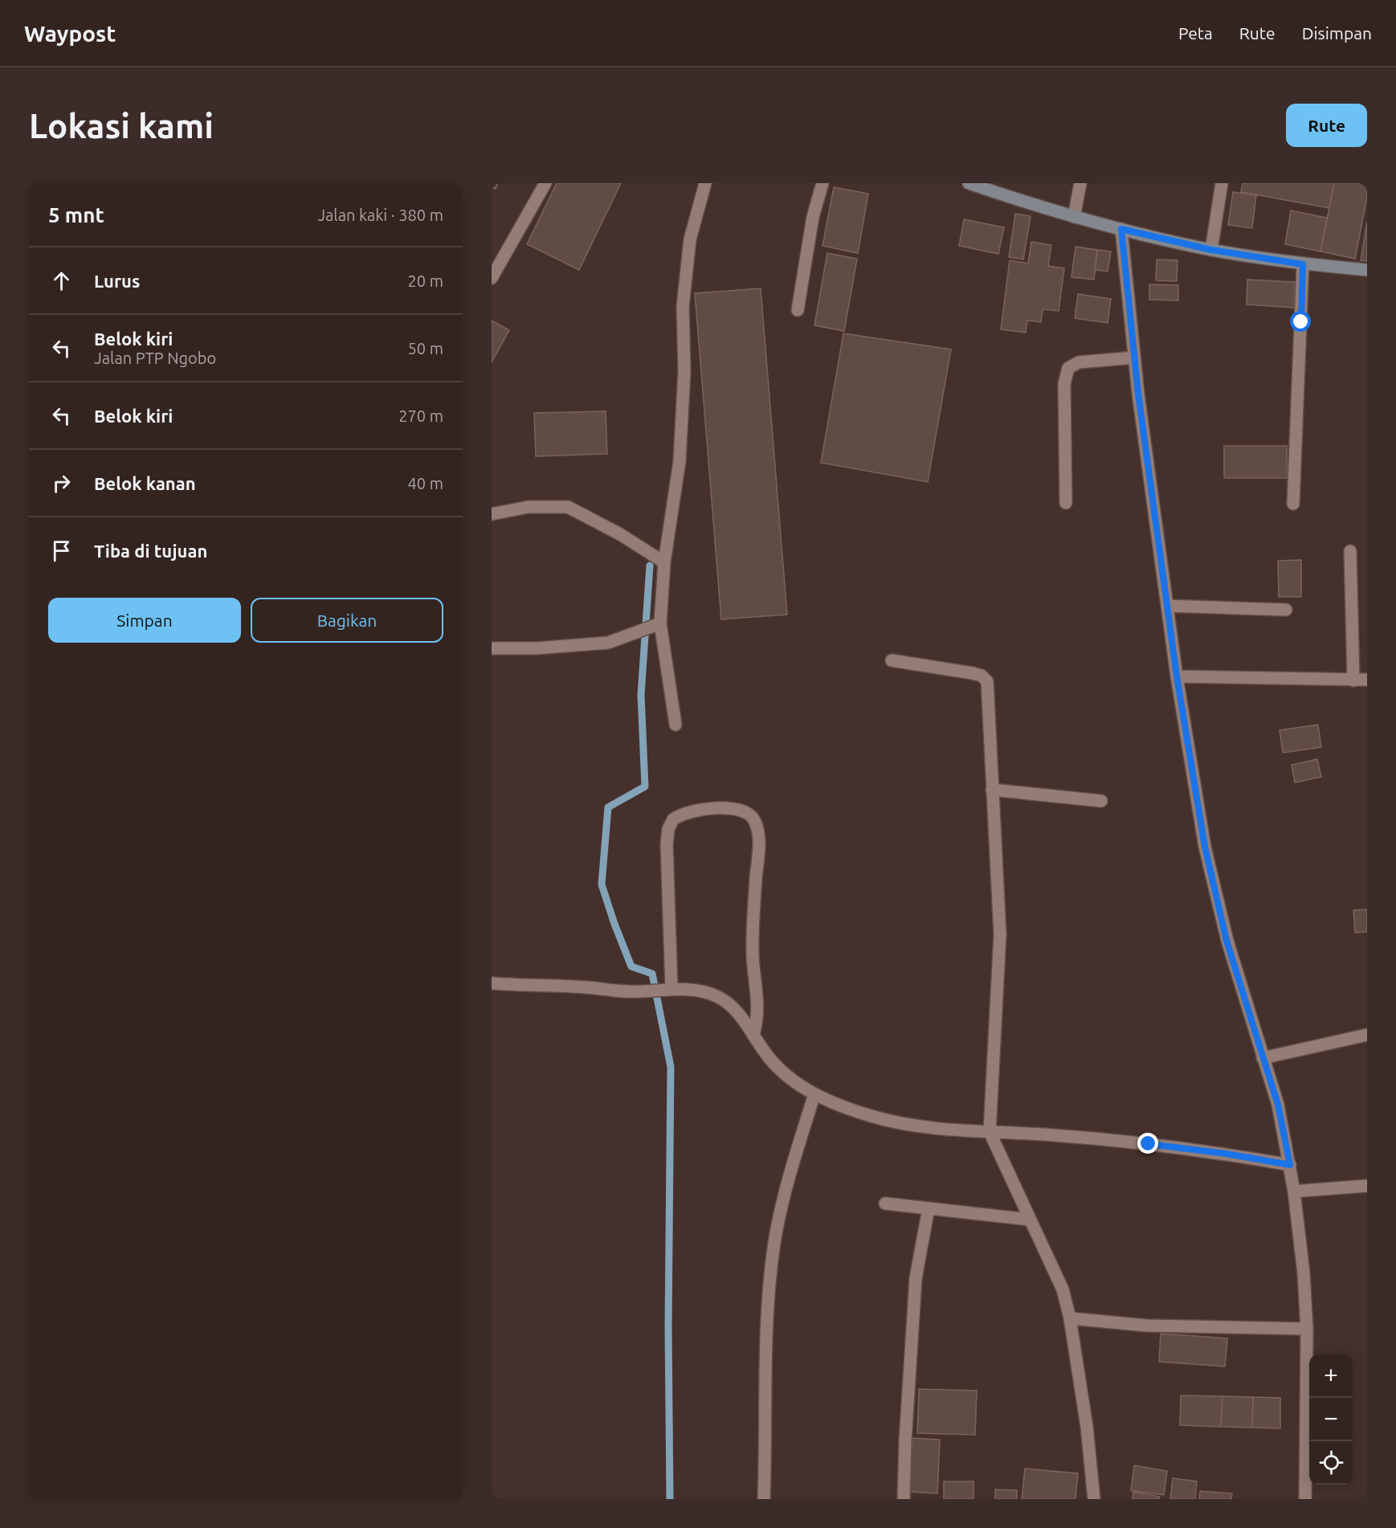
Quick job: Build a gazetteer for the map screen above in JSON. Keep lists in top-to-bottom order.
{
  "page": {
    "header": "Waypost",
    "nav": ["Peta", "Rute", "Disimpan"],
    "buttons": [
      "Rute",
      ["Simpan", "Bagikan"]
    ],
    "title": "Lokasi kami",
    "heading": ["5 mnt", "Jalan kaki · 380 m"],
    "list": [
      ["Lurus", "20 m"],
      ["Belok kiri", "Jalan PTP Ngobo", "50 m"],
      ["Belok kiri", "270 m"],
      ["Belok kanan", "40 m"],
      "Tiba di tujuan"
    ],
    "map_buttons": ["+", "−"]
  }
}
